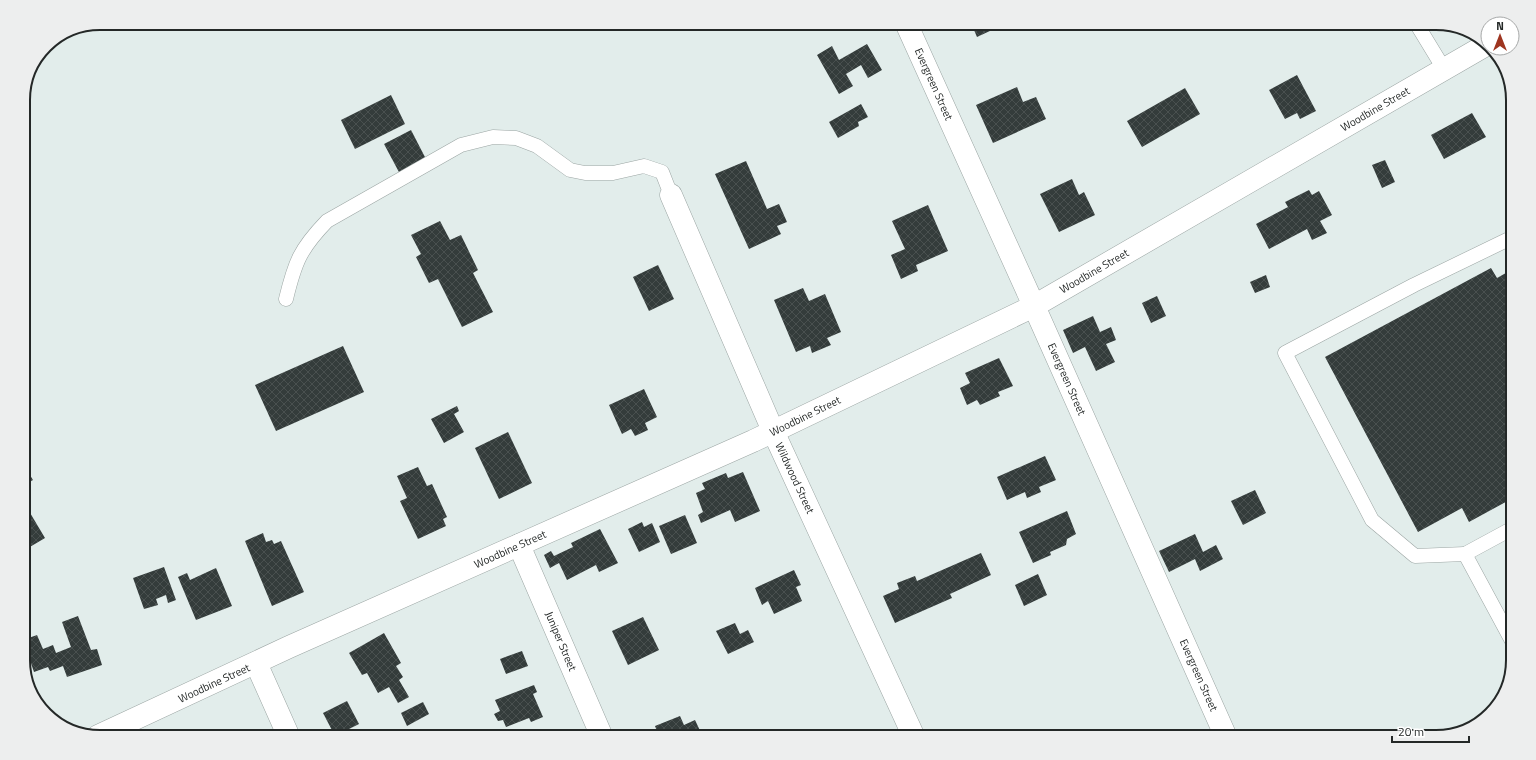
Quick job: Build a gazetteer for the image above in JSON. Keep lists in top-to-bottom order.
{
  "streets": {
    "street": [
      "Evergreen Street",
      "Woodbine Street",
      "Wildwood Street",
      "Juniper Street"
    ]
  },
  "crossings": [
    ["Evergreen Street", "Woodbine Street"],
    ["Woodbine Street", "Wildwood Street"],
    ["Woodbine Street", "Juniper Street"]
  ],
  "scale_bar": "20 m",
  "north": "top"
}
